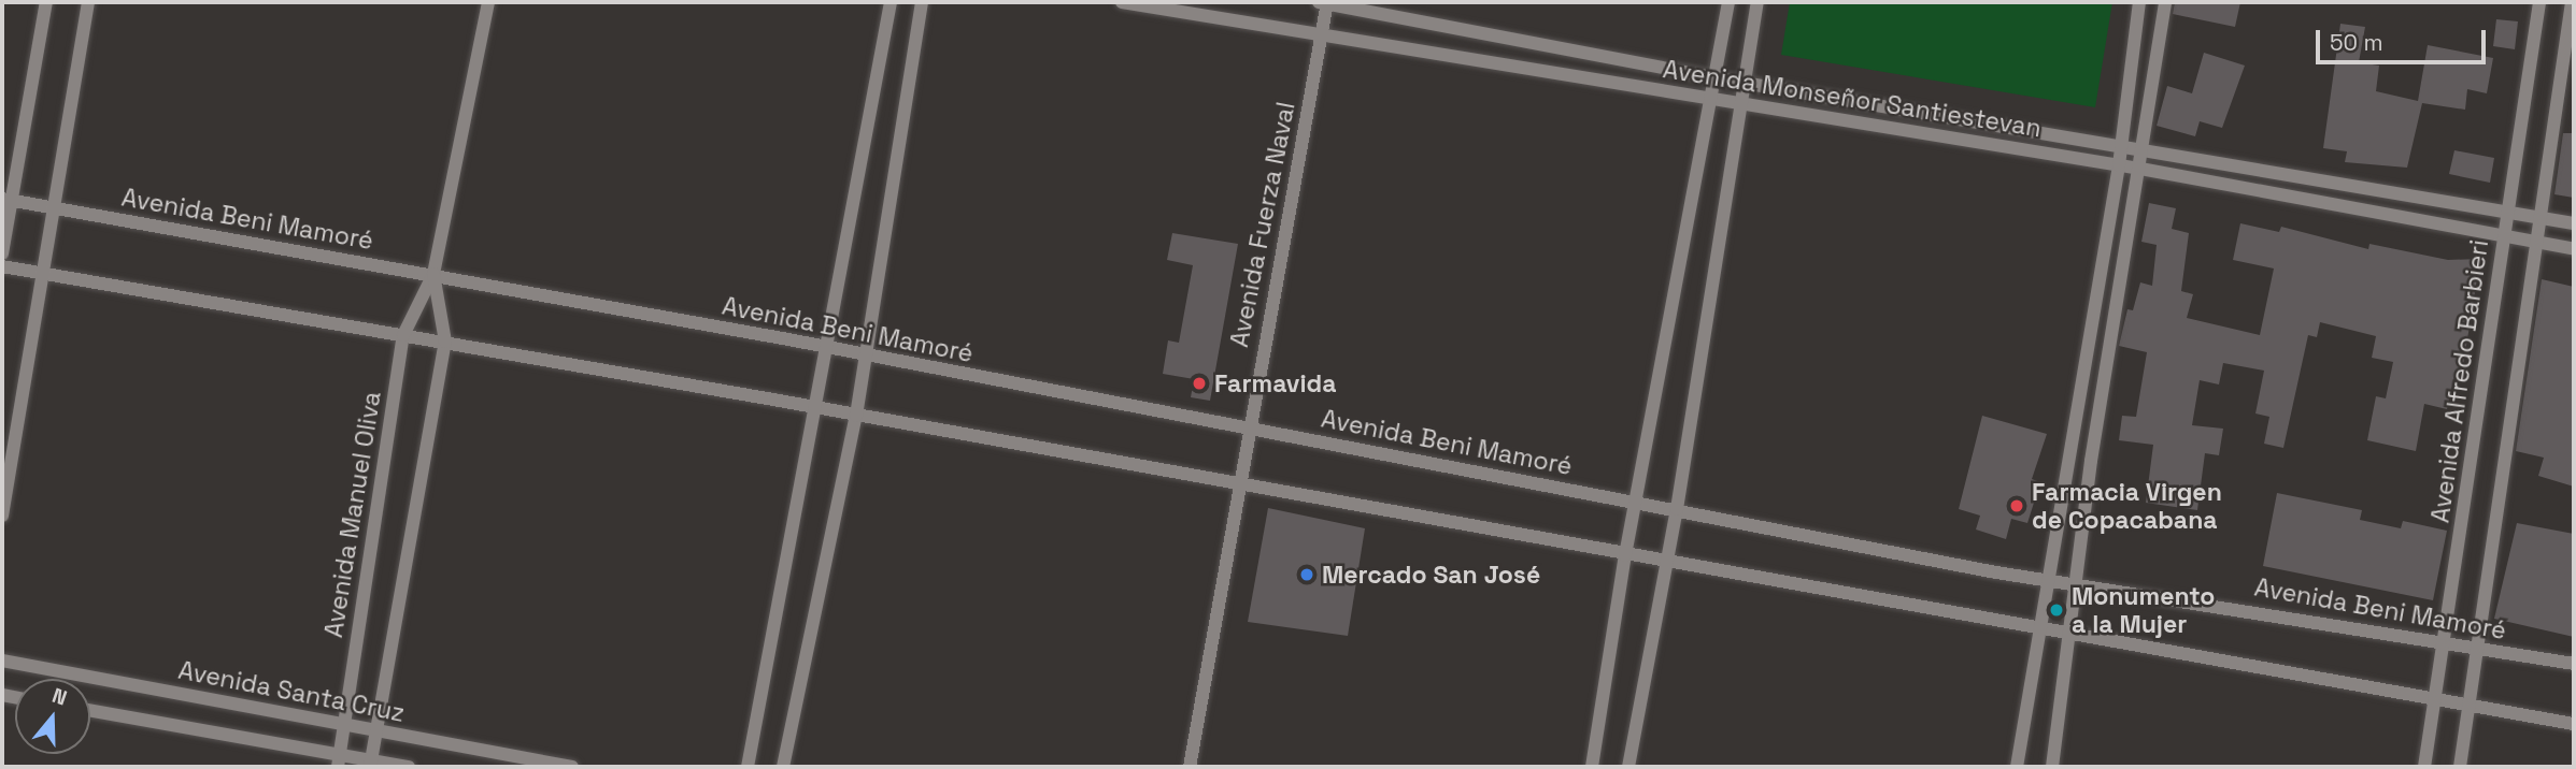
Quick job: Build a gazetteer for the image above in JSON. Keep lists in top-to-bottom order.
{
  "streets": {
    "street": [
      "Avenida Monseñor Santiestevan",
      "Avenida Beni Mamoré",
      "Avenida Fuerza Naval",
      "Avenida Alfredo Barbieri",
      "Avenida Manuel Oliva",
      "Avenida Santa Cruz"
    ]
  },
  "crossings": [
    ["Avenida Monseñor Santiestevan", "Avenida Fuerza Naval"],
    ["Avenida Monseñor Santiestevan", "Avenida Alfredo Barbieri"],
    ["Avenida Beni Mamoré", "Avenida Fuerza Naval"],
    ["Avenida Beni Mamoré", "Avenida Alfredo Barbieri"],
    ["Avenida Beni Mamoré", "Avenida Manuel Oliva"],
    ["Avenida Manuel Oliva", "Avenida Santa Cruz"]
  ],
  "places": [
    "Farmavida",
    "Farmacia Virgen de Copacabana",
    "Mercado San José",
    "Monumento a la Mujer"
  ],
  "scale_bar": "50 m",
  "north": "top"
}
